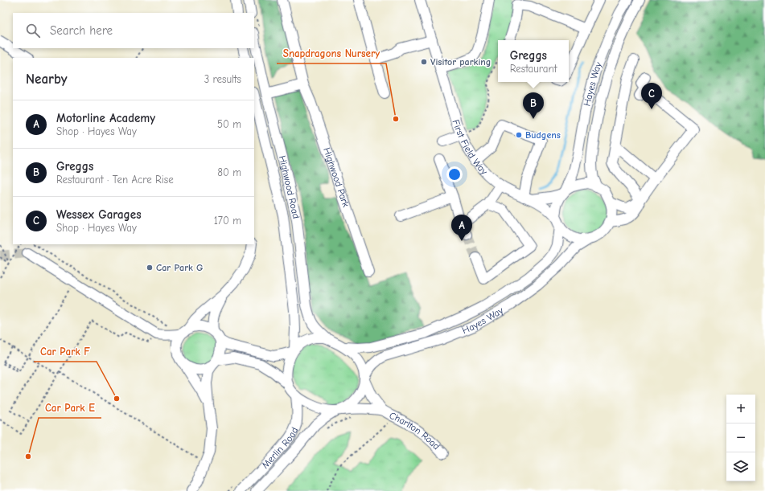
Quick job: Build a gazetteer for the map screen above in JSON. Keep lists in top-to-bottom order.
{
  "streets": {
    "street": [
      "Hayes Way",
      "First Field Way",
      "Highwood Park",
      "Highwood Road",
      "Charlton Road",
      "Merlin Road"
    ]
  },
  "crossings": [
    ["Hayes Way", "First Field Way"],
    ["Hayes Way", "Highwood Road"],
    ["Hayes Way", "Charlton Road"],
    ["Hayes Way", "Merlin Road"],
    ["Highwood Road", "Charlton Road"],
    ["Highwood Road", "Merlin Road"],
    ["Charlton Road", "Merlin Road"]
  ],
  "places": [
    "Visitor parking",
    "Snapdragons Nursery",
    "Budgens",
    "Car Park G",
    "Car Park F",
    "Car Park E"
  ],
  "page": {
    "search": "Search here",
    "popup": ["Greggs", "Restaurant"],
    "heading": ["Nearby", "3 results"],
    "pins": ["C", "B", "A"],
    "list": [
      {
        "mark": "A",
        "name": "Motorline Academy",
        "note": "Shop · Hayes Way",
        "value": "50 m"
      },
      {
        "mark": "B",
        "name": "Greggs",
        "note": "Restaurant · Ten Acre Rise",
        "value": "80 m"
      },
      {
        "mark": "C",
        "name": "Wessex Garages",
        "note": "Shop · Hayes Way",
        "value": "170 m"
      }
    ],
    "map_buttons": ["+", "−"]
  }
}
